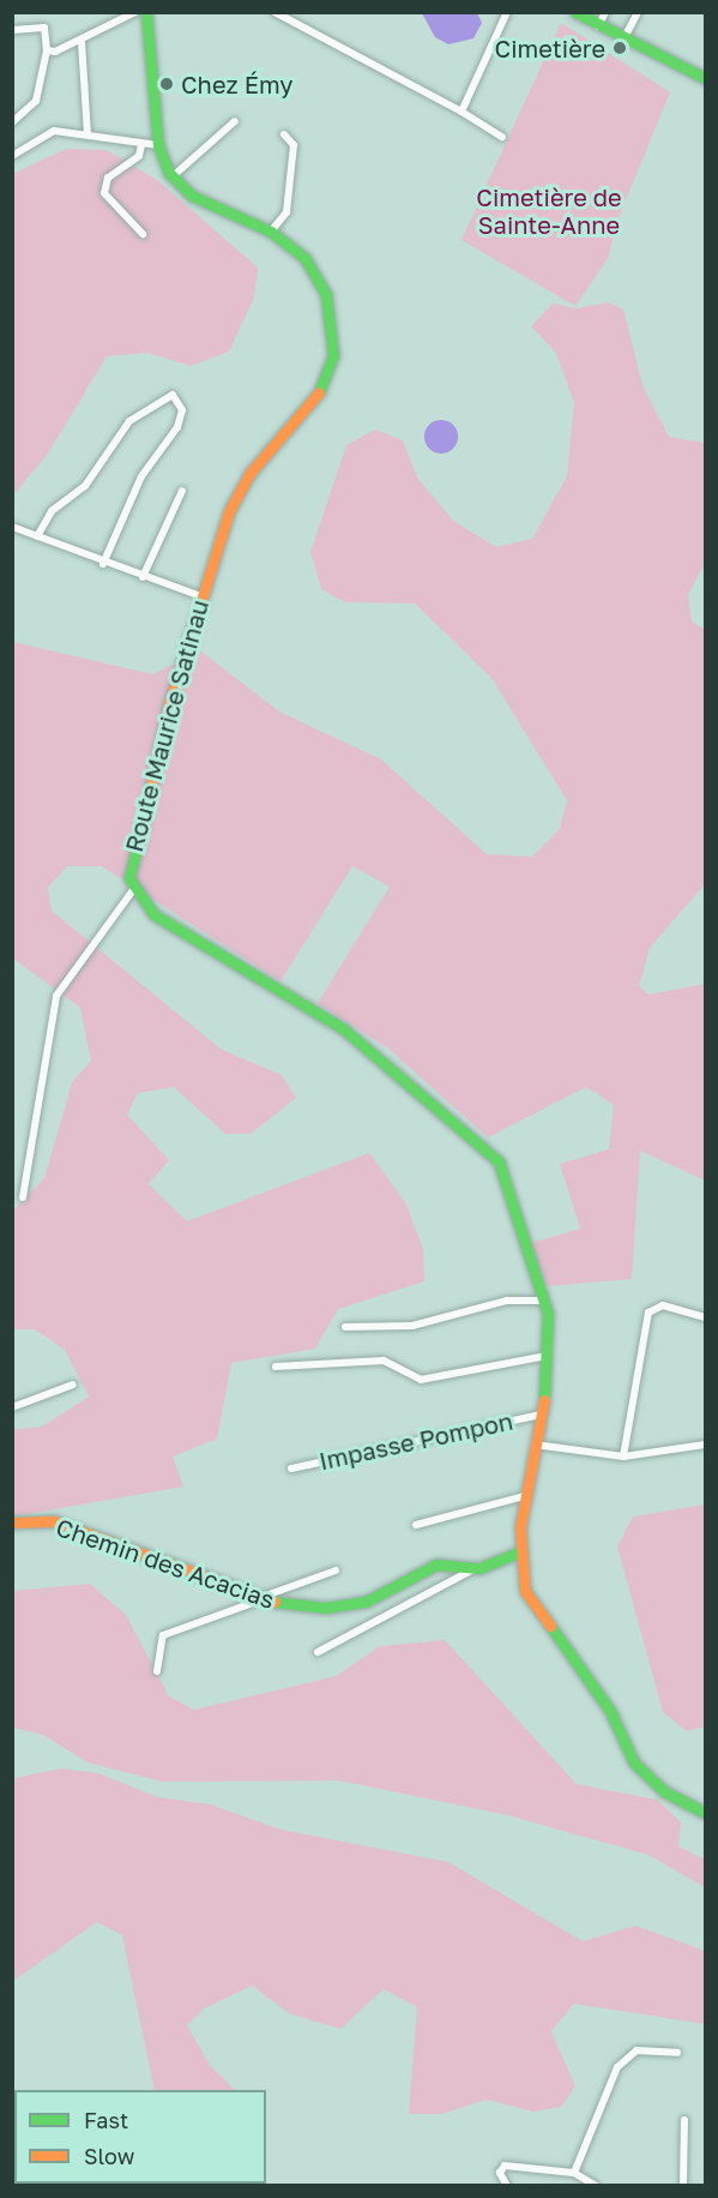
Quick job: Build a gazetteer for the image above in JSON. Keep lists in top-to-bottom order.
{
  "streets": {
    "main road": ["Route Maurice Satinau", "Chemin des Acacias"],
    "street": ["Impasse Pompon"]
  },
  "parks": ["Cimetière de Sainte-Anne"],
  "places": ["Cimetière", "Chez Émy"],
  "legend": ["Fast", "Slow"]
}
